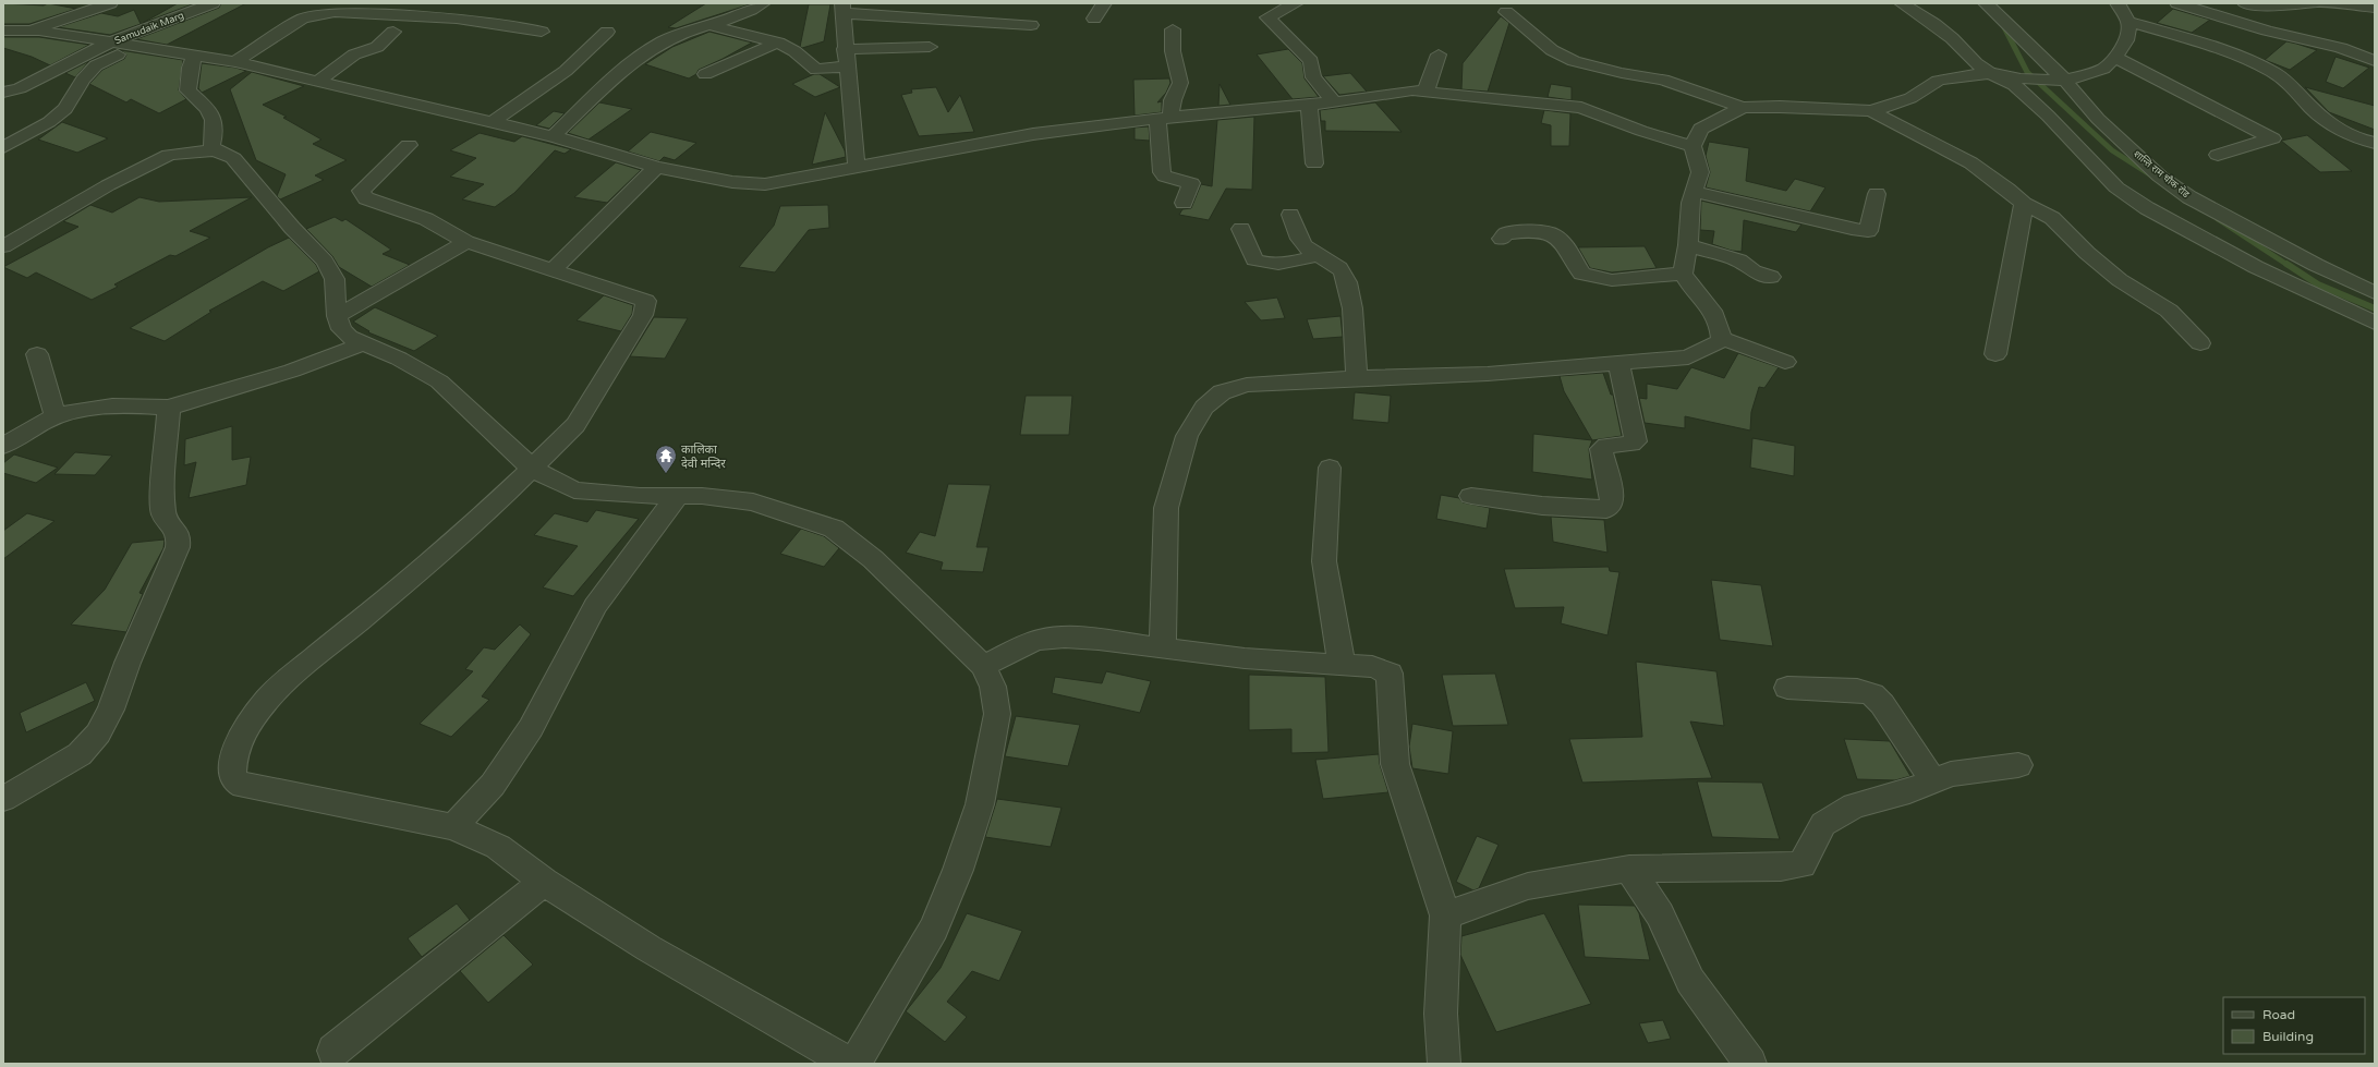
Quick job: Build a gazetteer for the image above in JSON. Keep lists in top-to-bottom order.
{
  "streets": {
    "street": ["Samudaik Marg", "शान्ति राम चौक रोड"]
  },
  "places": {
    "temple": ["कालिका देवी मन्दिर"]
  },
  "legend": ["Road", "Building"]
}
